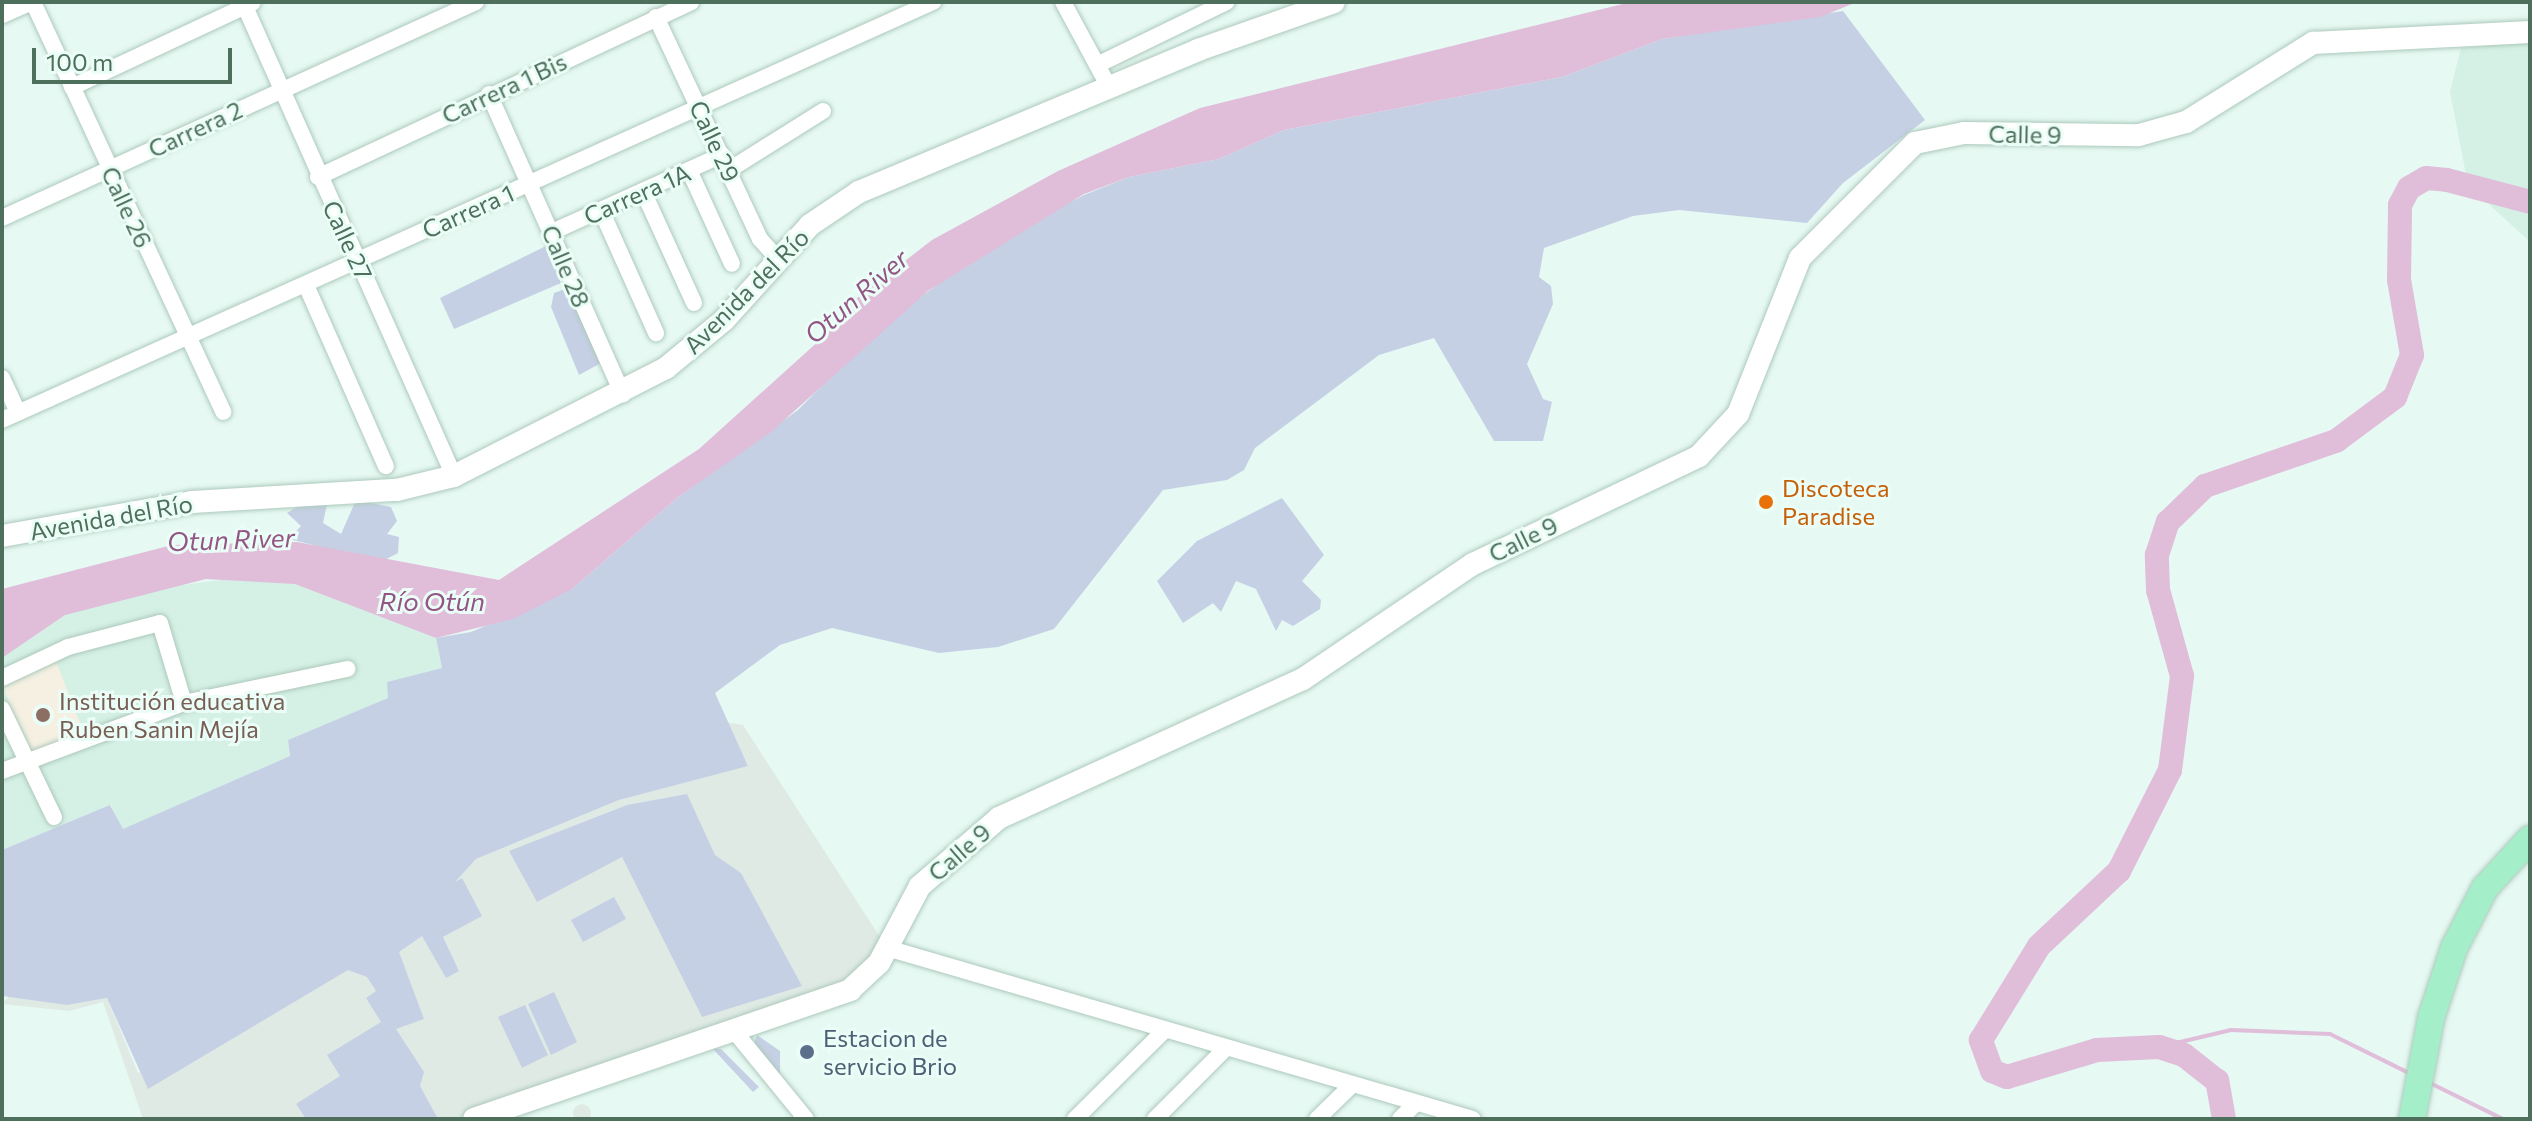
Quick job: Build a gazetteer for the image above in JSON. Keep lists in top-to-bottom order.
{
  "streets": {
    "main road": ["Calle 9", "Avenida del Río"],
    "street": [
      "Carrera 1 Bis",
      "Carrera 2",
      "Calle 29",
      "Carrera 1A",
      "Calle 26",
      "Carrera 1",
      "Calle 27",
      "Calle 28"
    ]
  },
  "crossings": [
    ["Carrera 1 Bis", "Calle 29"],
    ["Carrera 1 Bis", "Calle 27"],
    ["Carrera 1 Bis", "Calle 28"],
    ["Carrera 2", "Calle 26"],
    ["Carrera 2", "Calle 27"],
    ["Calle 29", "Carrera 1A"],
    ["Calle 29", "Carrera 1"],
    ["Calle 29", "Avenida del Río"],
    ["Carrera 1A", "Calle 28"],
    ["Calle 26", "Carrera 1"],
    ["Carrera 1", "Calle 27"],
    ["Carrera 1", "Calle 28"],
    ["Calle 27", "Avenida del Río"],
    ["Calle 28", "Avenida del Río"]
  ],
  "water": ["Otun River", "Río Otún"],
  "places": ["Discoteca Paradise", "Institución educativa Ruben Sanin Mejía", "Estacion de servicio Brio"],
  "scale_bar": "100 m"
}
